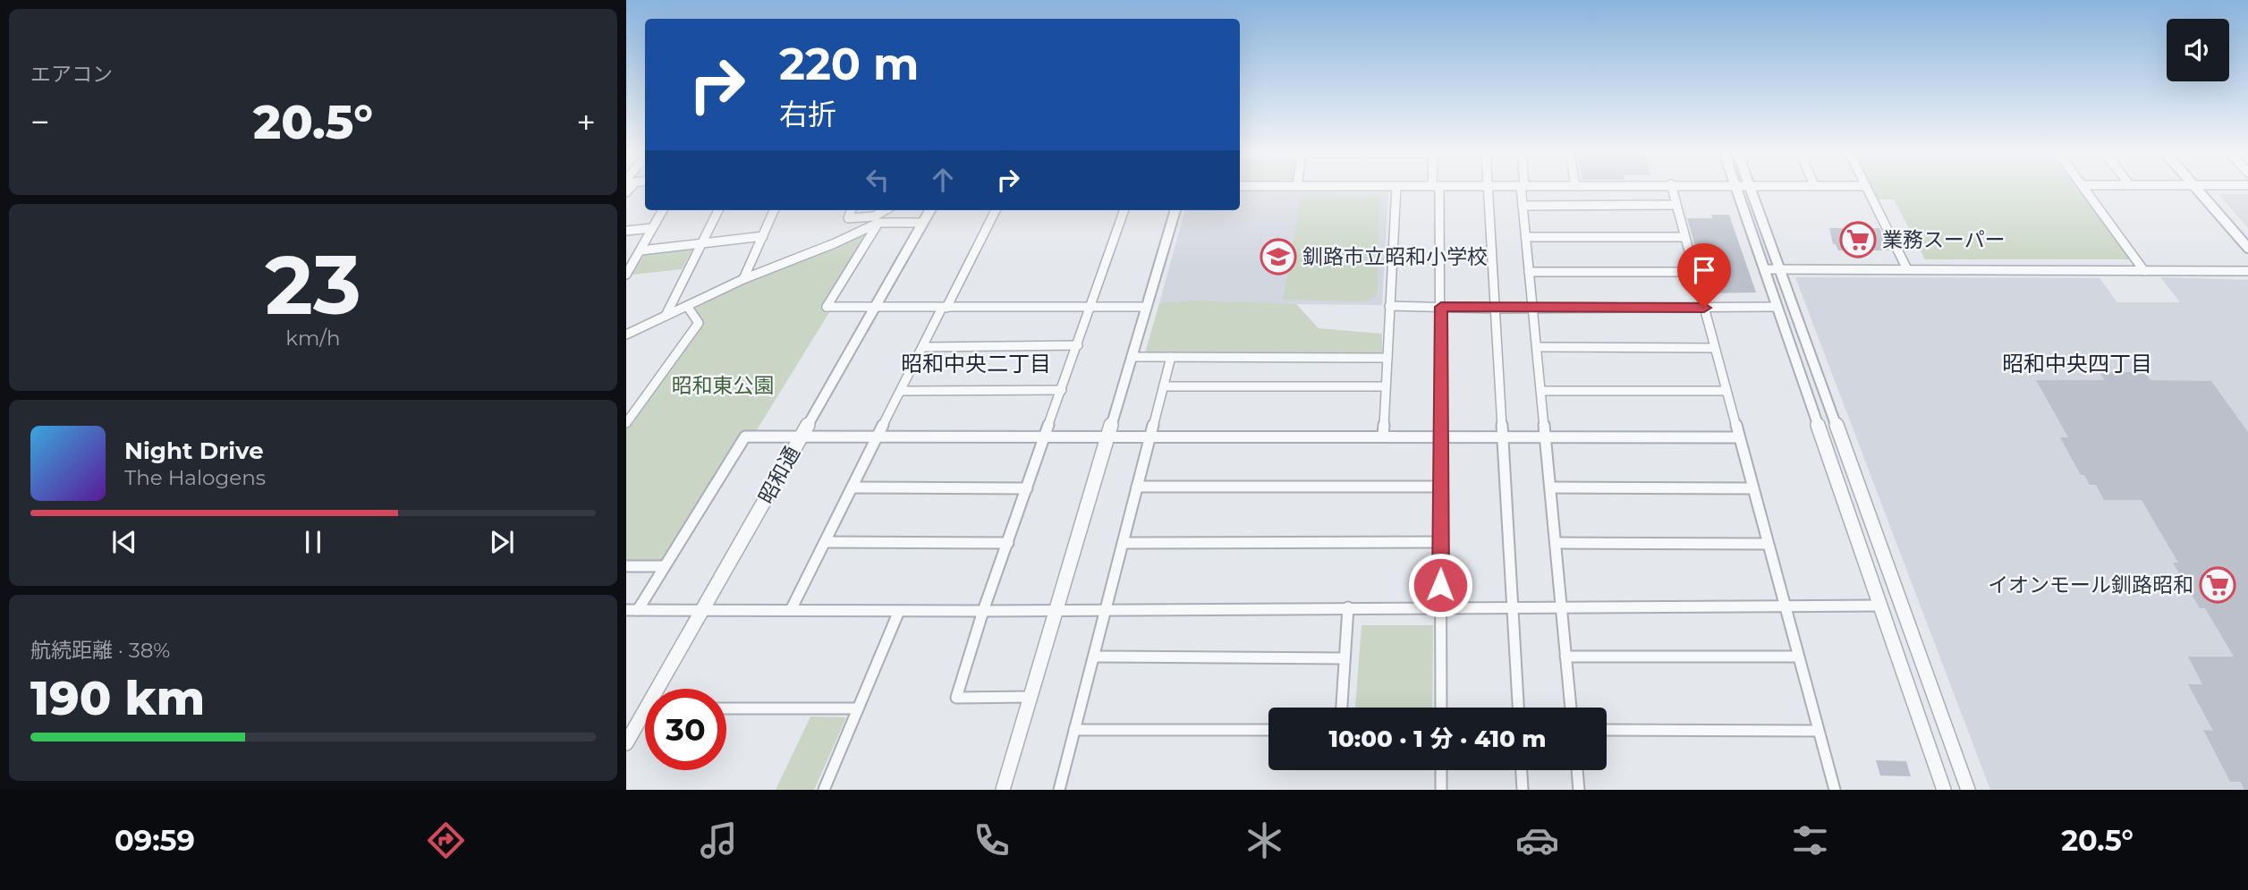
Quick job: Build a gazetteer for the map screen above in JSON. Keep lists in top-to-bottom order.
{
  "streets": {
    "street": ["昭和通"]
  },
  "districts": ["昭和中央二丁目", "昭和中央四丁目"],
  "parks": ["昭和東公園"],
  "places": {
    "supermarket": ["業務スーパー", "イオンモール釧路昭和"],
    "school or university": ["釧路市立昭和小学校"]
  },
  "page": {
    "tile": [
      "エアコン",
      ["23", "km/h"],
      ["航続距離 · 38%", "190 km"]
    ],
    "turn": ["220 m", "右折"],
    "heat": ["−", "20.5°", "+"],
    "song": ["Night Drive", "The Halogens"],
    "limit": "30",
    "trip": "10:00 · 1 分 · 410 m",
    "tabs": ["09:59", "20.5°"]
  }
}
